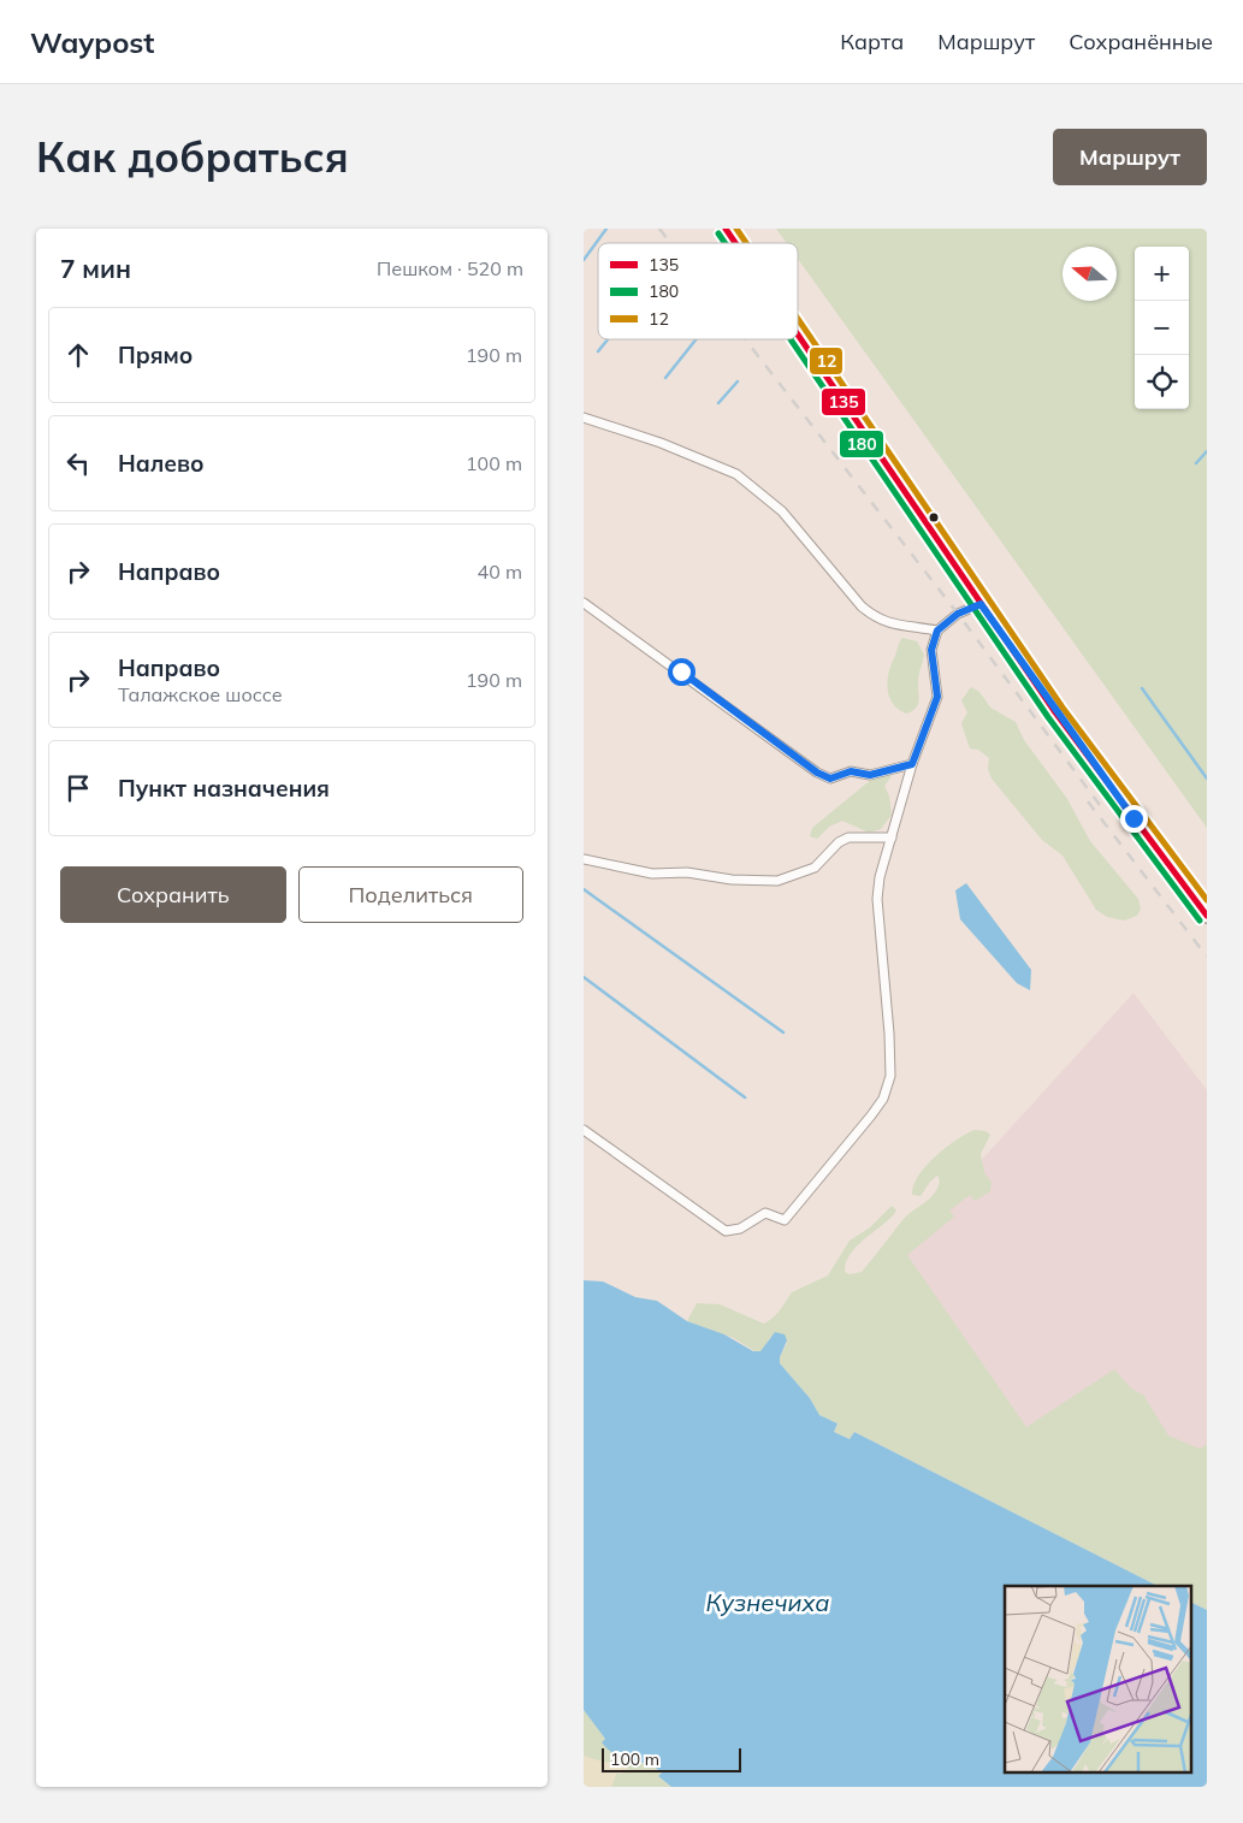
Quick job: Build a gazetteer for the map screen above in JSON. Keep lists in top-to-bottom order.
{
  "water": ["Кузнечиха"],
  "lines": ["transit line 135", "transit line 12", "transit line 180"],
  "legend": ["135", "180", "12"],
  "scale_bar": "100 m",
  "north": "left",
  "page": {
    "header": "Waypost",
    "nav": ["Карта", "Маршрут", "Сохранённые"],
    "buttons": [
      "Маршрут",
      ["Сохранить", "Поделиться"]
    ],
    "title": "Как добраться",
    "heading": ["7 мин", "Пешком · 520 m"],
    "map_buttons": ["+", "−"],
    "list": [
      ["Прямо", "190 m"],
      ["Налево", "100 m"],
      ["Направо", "40 m"],
      ["Направо", "Талажское шоссе", "190 m"],
      "Пункт назначения"
    ],
    "scale": "100 m"
  }
}
